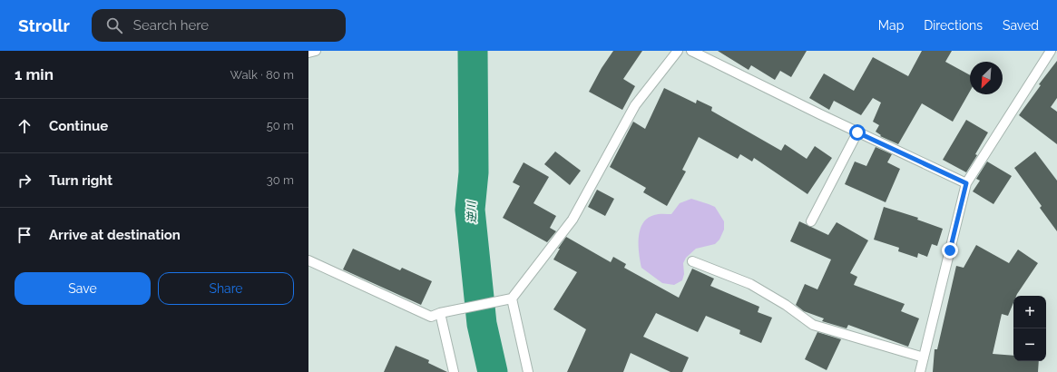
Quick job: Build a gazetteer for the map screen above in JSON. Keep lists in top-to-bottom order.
{
  "water": ["逆川"],
  "north": "bottom left",
  "page": {
    "header": "Strollr",
    "search": "Search here",
    "nav": ["Map", "Directions", "Saved"],
    "heading": ["1 min", "Walk · 80 m"],
    "list": [
      ["Continue", "50 m"],
      ["Turn right", "30 m"],
      "Arrive at destination"
    ],
    "buttons": ["Save", "Share"],
    "map_buttons": ["+", "−"]
  }
}
